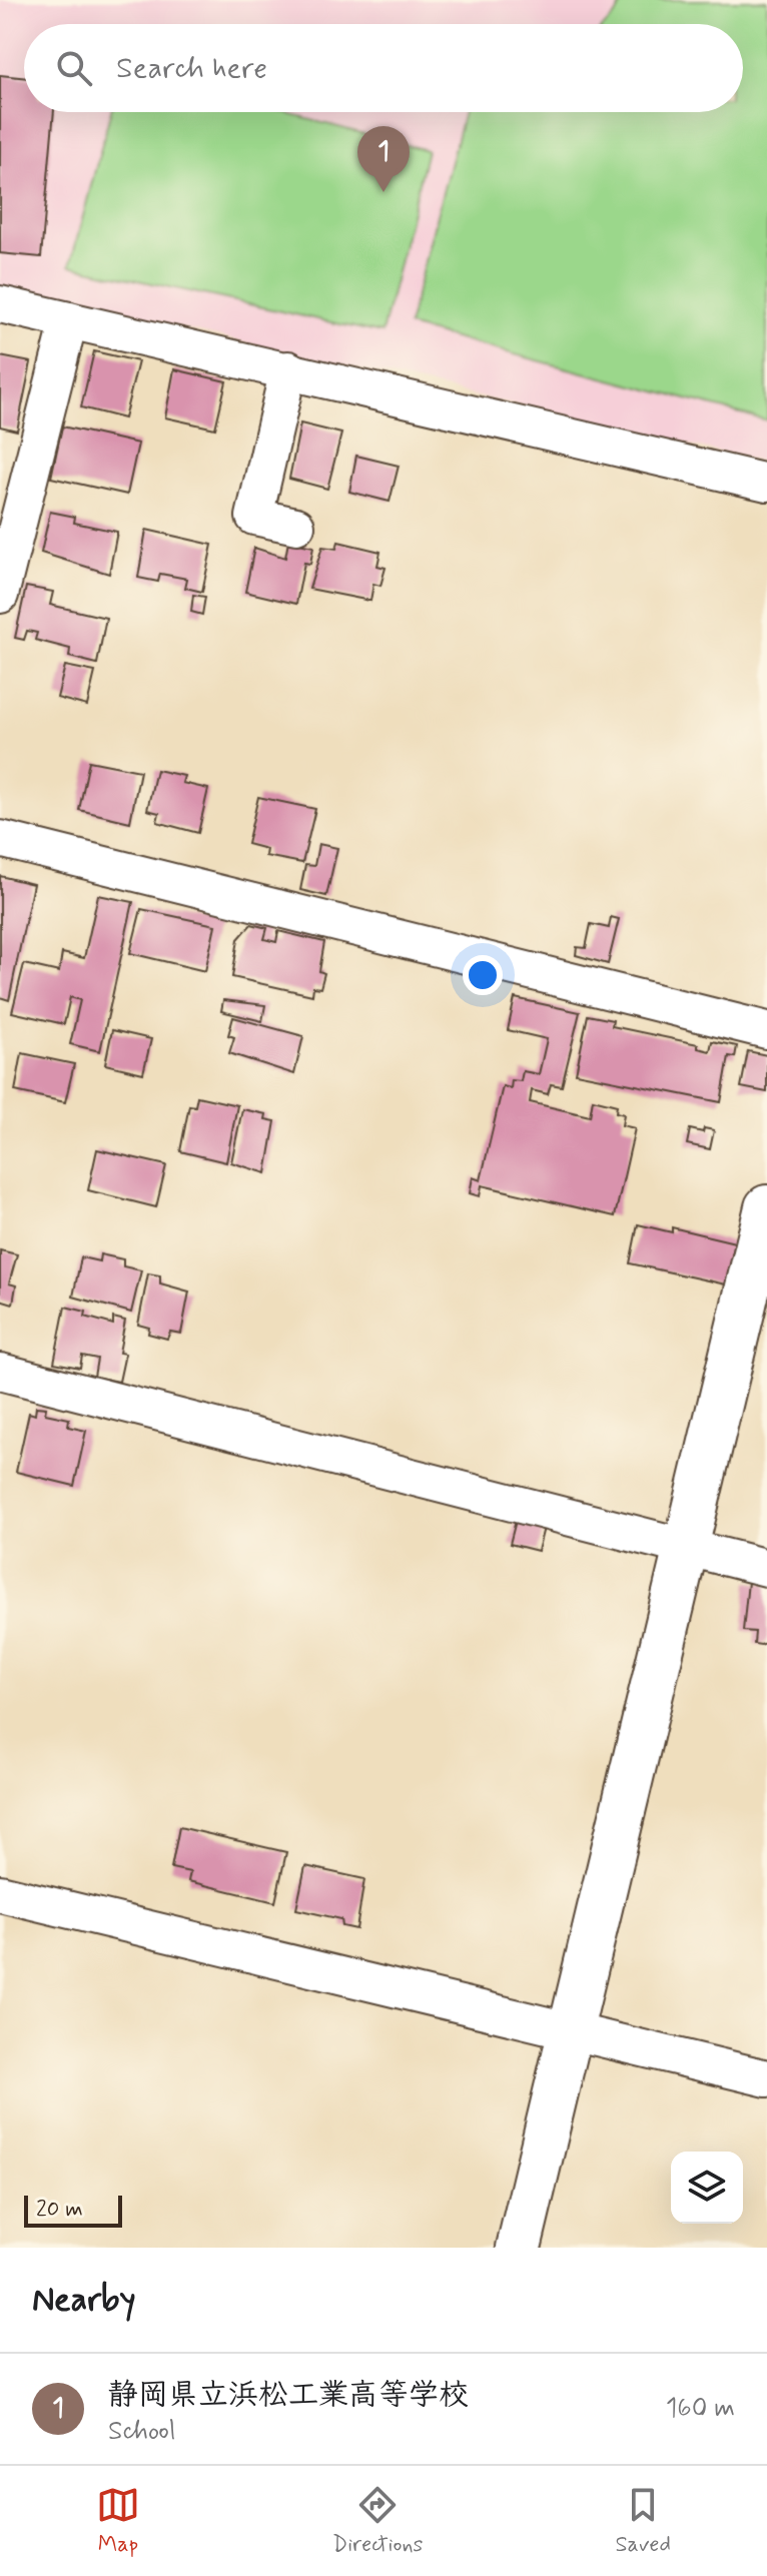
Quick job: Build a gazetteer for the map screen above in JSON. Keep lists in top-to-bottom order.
{
  "scale_bar": "20 m",
  "page": {
    "search": "Search here",
    "pins": "1",
    "scale": "20 m",
    "heading": "Nearby",
    "list": [
      {
        "mark": "1",
        "name": "静岡県立浜松工業高等学校",
        "note": "School",
        "value": "160 m"
      }
    ],
    "nav": ["Map", "Directions", "Saved"]
  }
}
